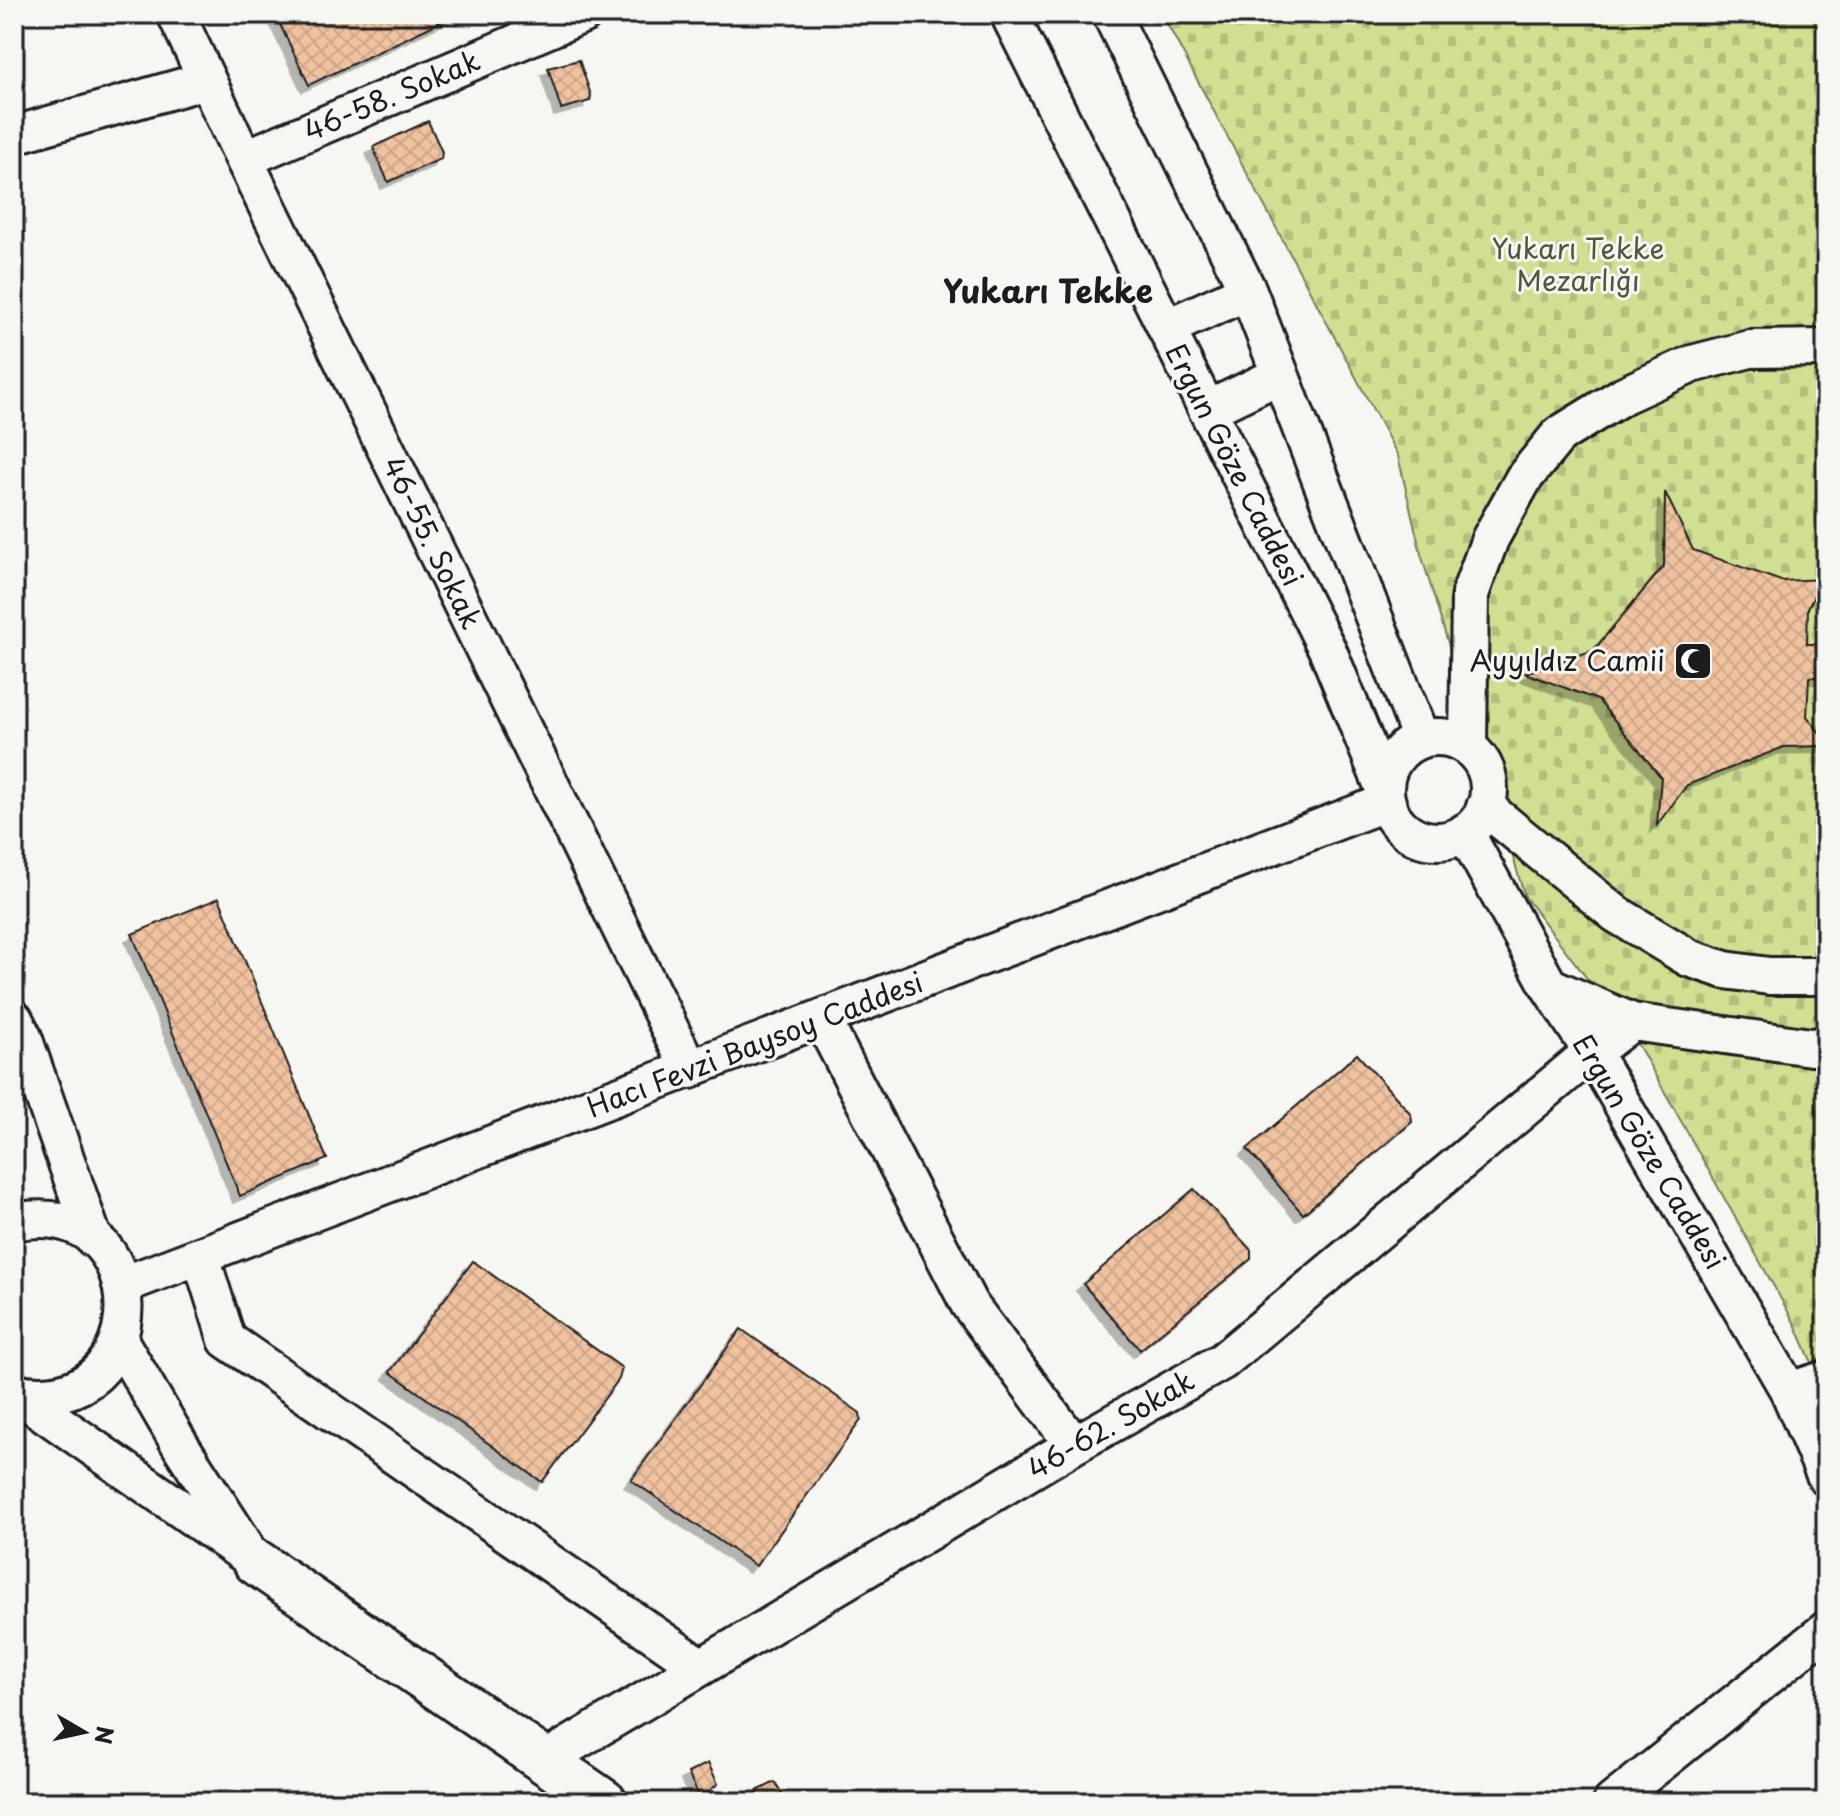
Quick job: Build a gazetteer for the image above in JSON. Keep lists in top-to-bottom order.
{
  "streets": {
    "street": [
      "46-58. Sokak",
      "Ergun Göze Caddesi",
      "46-55. Sokak",
      "Hacı Fevzi Baysoy Caddesi",
      "46-62. Sokak"
    ]
  },
  "crossings": [
    ["46-58. Sokak", "46-55. Sokak"],
    ["Ergun Göze Caddesi", "Hacı Fevzi Baysoy Caddesi"],
    ["Ergun Göze Caddesi", "46-62. Sokak"],
    ["46-55. Sokak", "Hacı Fevzi Baysoy Caddesi"]
  ],
  "districts": ["Yukarı Tekke"],
  "parks": ["Yukarı Tekke Mezarlığı"],
  "places": {
    "mosque": ["Ayyıldız Camii"]
  },
  "north": "right"
}
